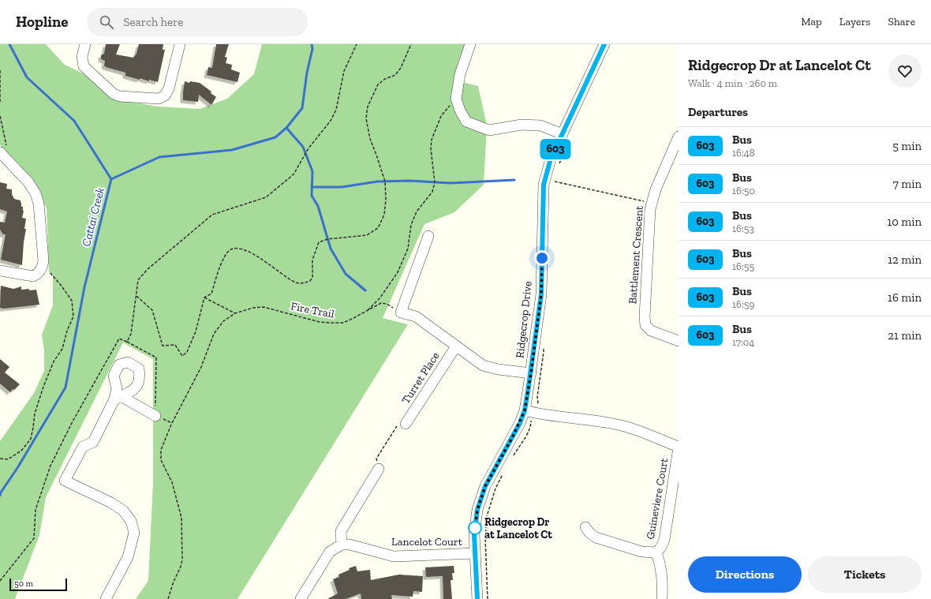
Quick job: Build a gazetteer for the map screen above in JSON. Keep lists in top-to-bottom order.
{
  "streets": {
    "street": [
      "Battlement Crescent",
      "Ridgecrop Drive",
      "Turret Place",
      "Guineviere Court",
      "Lancelot Court"
    ],
    "path": ["Fire Trail"]
  },
  "crossings": [
    ["Ridgecrop Drive", "Lancelot Court"]
  ],
  "water": ["Cattai Creek"],
  "places": ["Ridgecrop Dr at Lancelot Ct"],
  "lines": ["bus line 603"],
  "scale_bar": "50 m",
  "page": {
    "header": "Hopline",
    "search": "Search here",
    "nav": ["Map", "Layers", "Share"],
    "on_map": "603",
    "heading": [
      ["Ridgecrop Dr at Lancelot Ct", "Walk · 4 min · 260 m"],
      "Departures"
    ],
    "list": [
      {
        "mark": "603",
        "name": "Bus",
        "note": "16:48",
        "value": "5 min"
      },
      {
        "mark": "603",
        "name": "Bus",
        "note": "16:50",
        "value": "7 min"
      },
      {
        "mark": "603",
        "name": "Bus",
        "note": "16:53",
        "value": "10 min"
      },
      {
        "mark": "603",
        "name": "Bus",
        "note": "16:55",
        "value": "12 min"
      },
      {
        "mark": "603",
        "name": "Bus",
        "note": "16:59",
        "value": "16 min"
      },
      {
        "mark": "603",
        "name": "Bus",
        "note": "17:04",
        "value": "21 min"
      }
    ],
    "buttons": ["Directions", "Tickets"],
    "scale": "50 m"
  }
}
